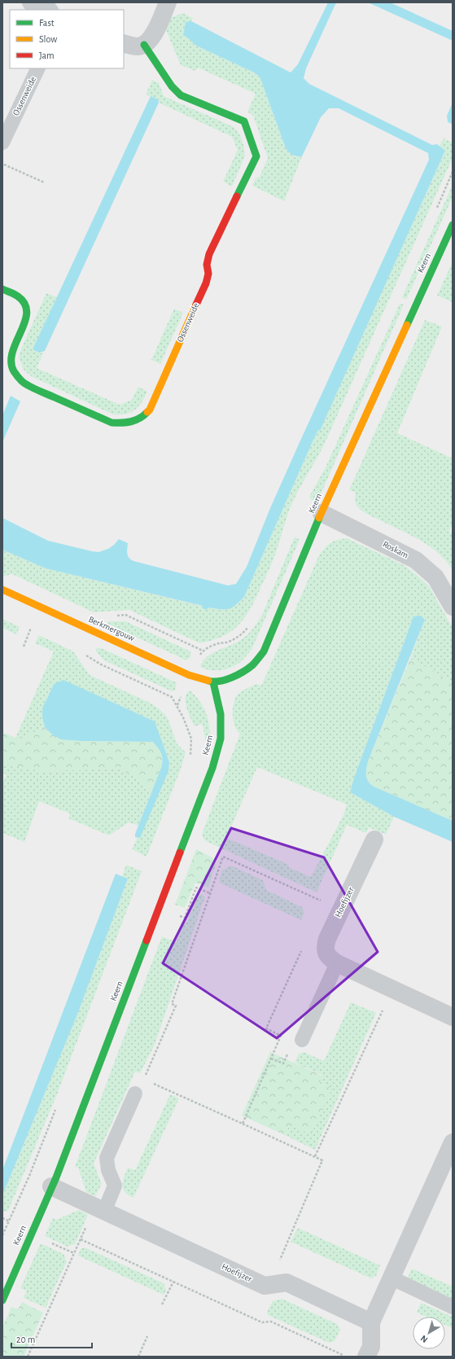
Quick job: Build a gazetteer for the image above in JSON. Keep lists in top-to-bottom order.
{
  "streets": {
    "street": [
      "Ossenweide",
      "Keern",
      "Roskam",
      "Berkmergouw",
      "Hoefijzer"
    ]
  },
  "crossings": [
    ["Keern", "Roskam"],
    ["Keern", "Berkmergouw"],
    ["Keern", "Hoefijzer"]
  ],
  "legend": ["Fast", "Slow", "Jam"],
  "scale_bar": "20 m",
  "north": "bottom left"
}
